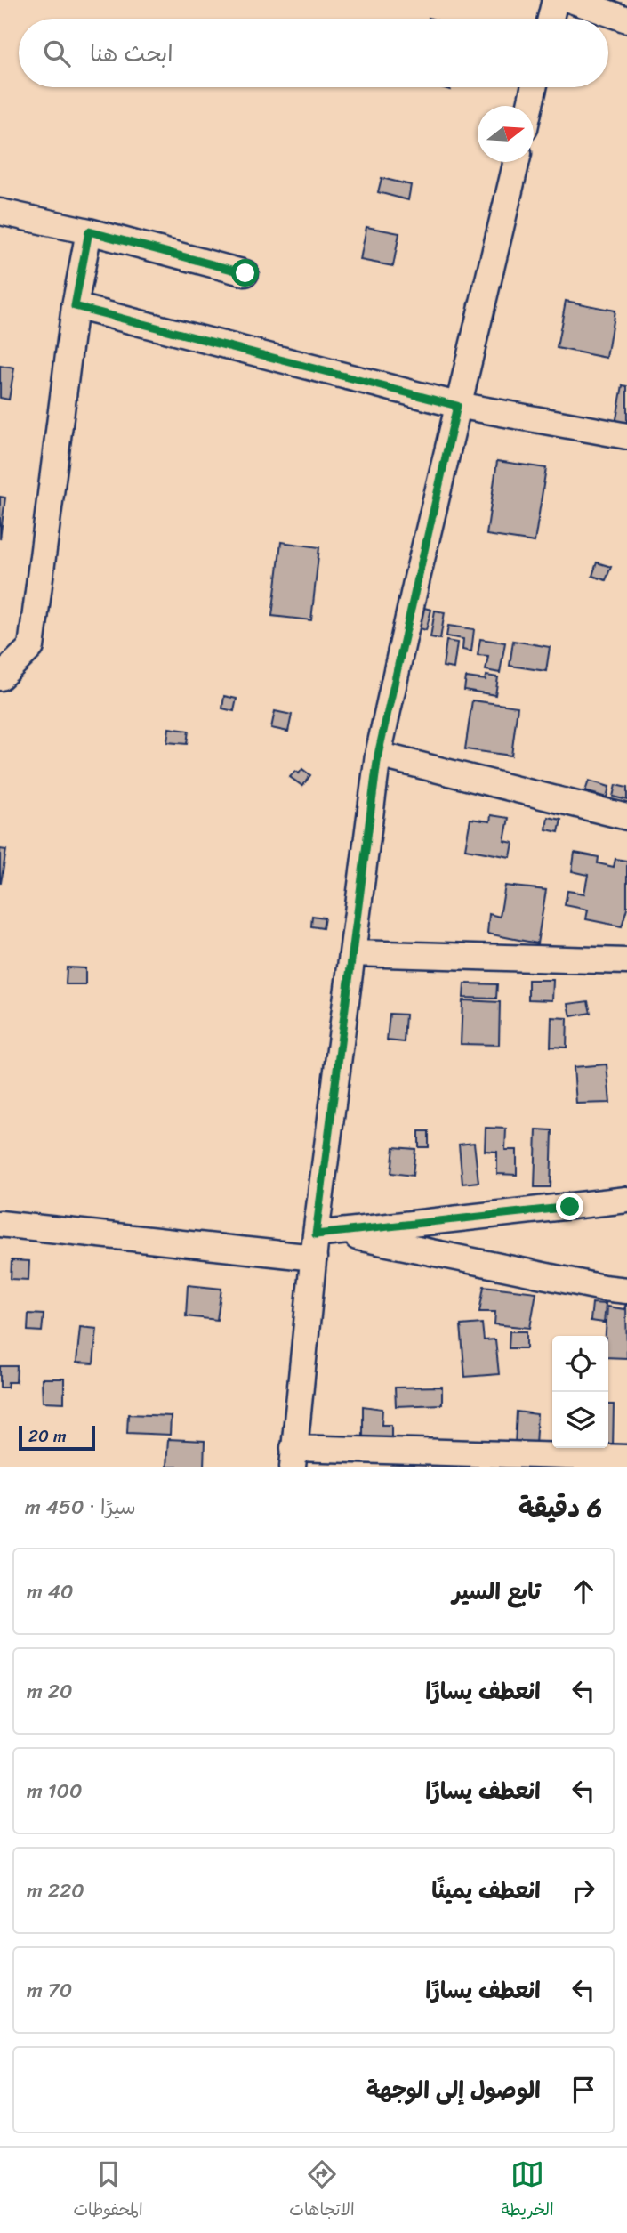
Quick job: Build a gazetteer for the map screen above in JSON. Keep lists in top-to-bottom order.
{
  "scale_bar": "20 m",
  "north": "right",
  "page": {
    "search": "ابحث هنا",
    "scale": "20 m",
    "heading": ["6 دقيقة", "سيرًا · 450 m"],
    "list": [
      ["تابع السير", "40 m"],
      ["انعطف يسارًا", "20 m"],
      ["انعطف يسارًا", "100 m"],
      ["انعطف يمينًا", "220 m"],
      ["انعطف يسارًا", "70 m"],
      "الوصول إلى الوجهة"
    ],
    "nav": ["الخريطة", "الاتجاهات", "المحفوظات"]
  }
}
